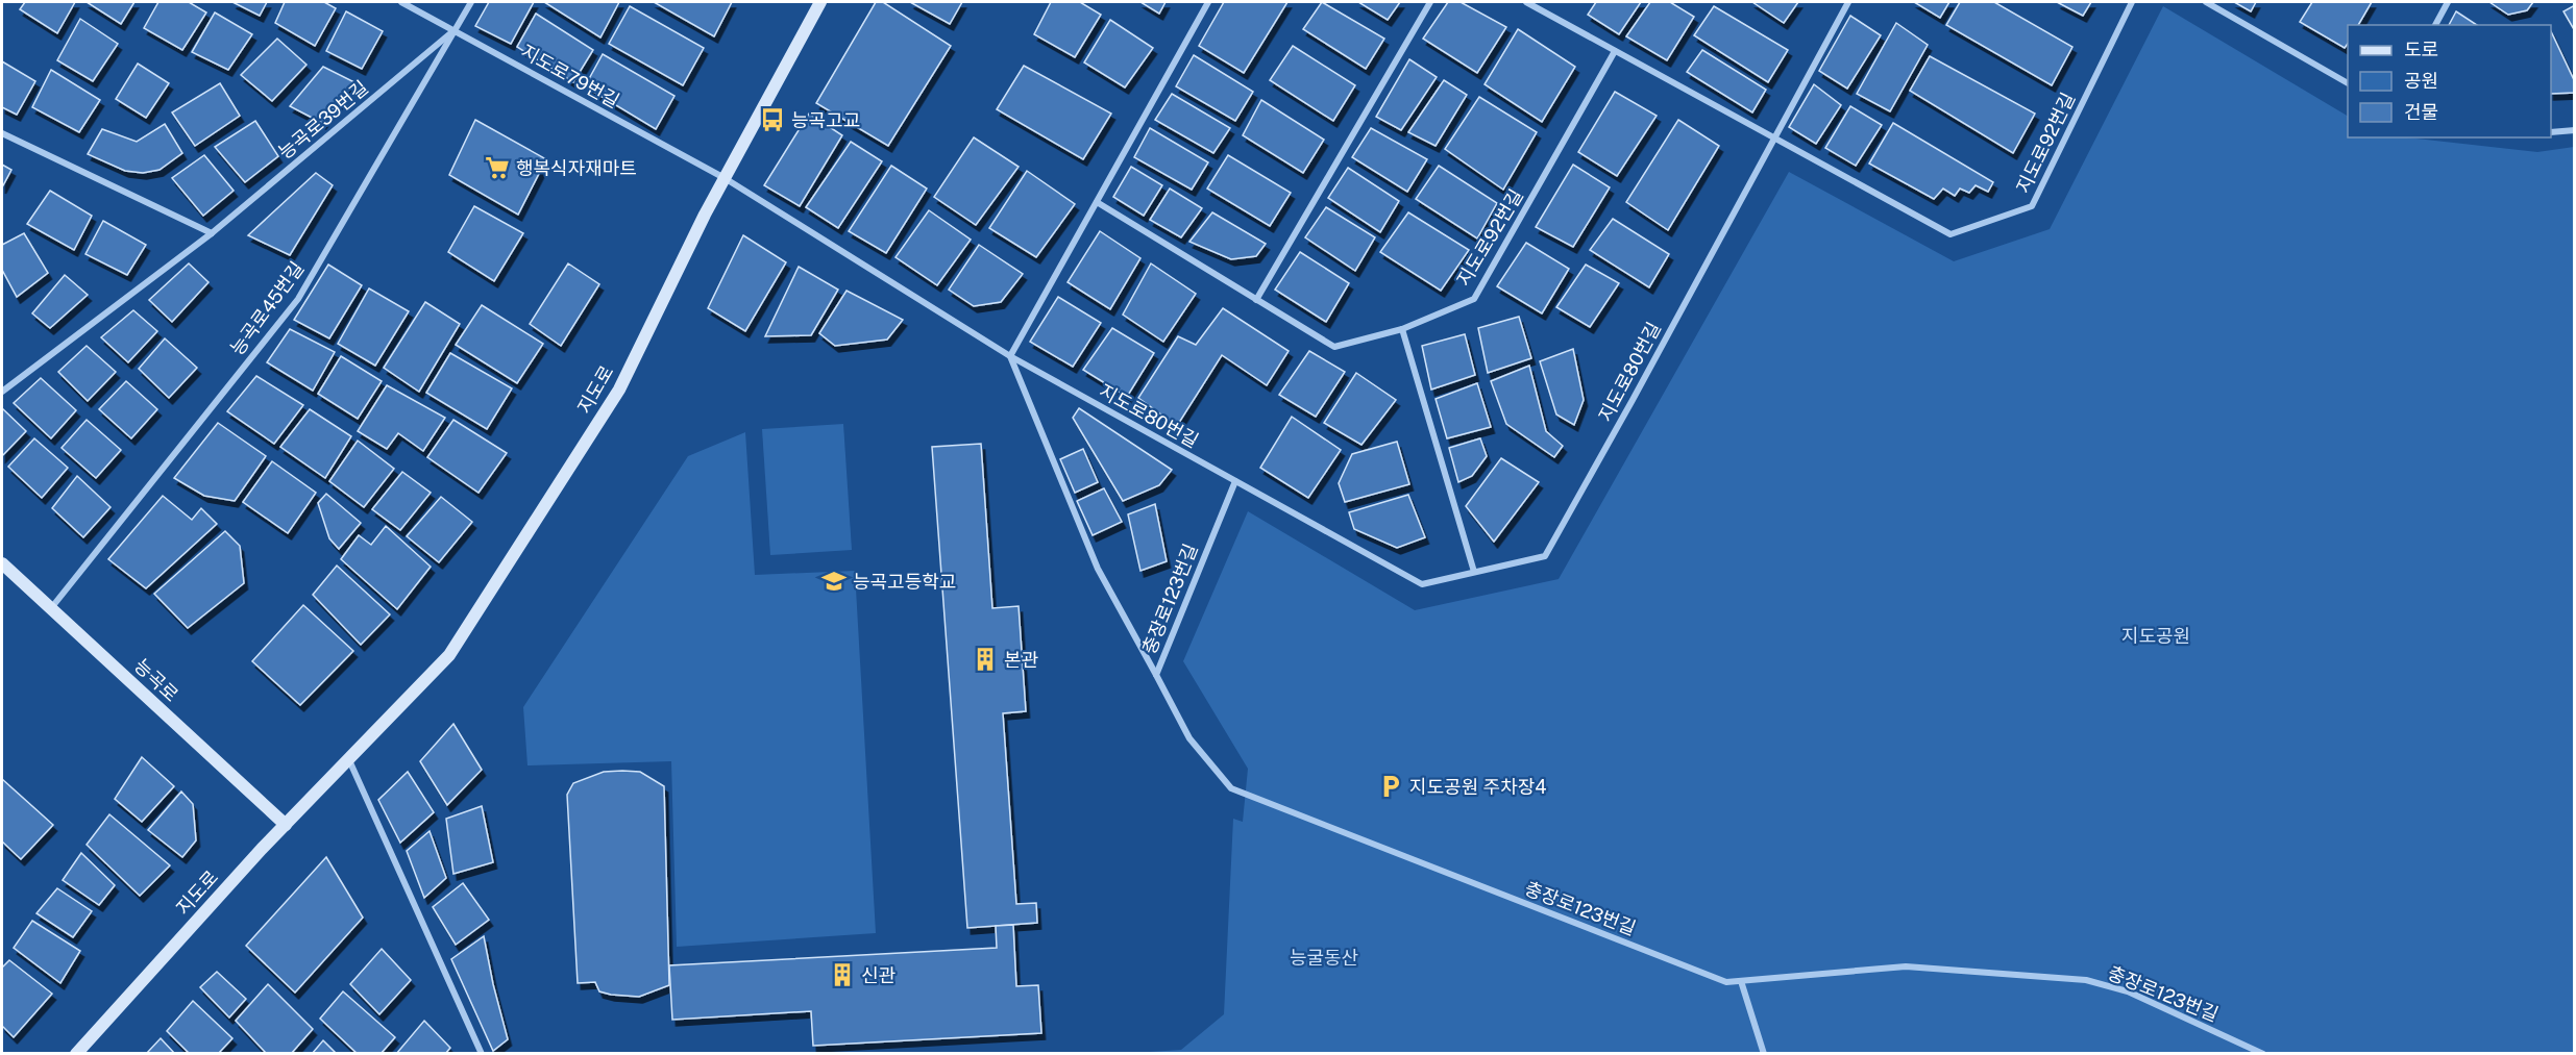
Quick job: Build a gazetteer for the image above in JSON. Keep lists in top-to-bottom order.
{
  "streets": {
    "main road": ["지도로", "능곡로"],
    "street": [
      "지도로79번길",
      "능곡로39번길",
      "지도로92번길",
      "능곡로45번길",
      "지도로80번길",
      "충장로123번길"
    ]
  },
  "crossings": [
    ["지도로79번길", "능곡로39번길"],
    ["지도로79번길", "능곡로45번길"],
    ["지도로79번길", "지도로80번길"],
    ["지도로79번길", "지도로"],
    ["능곡로39번길", "능곡로45번길"],
    ["지도로92번길", "지도로80번길"],
    ["능곡로45번길", "능곡로"],
    ["지도로80번길", "지도로"],
    ["지도로80번길", "충장로123번길"],
    ["지도로", "능곡로"]
  ],
  "parks": ["지도공원", "능굴동산"],
  "places": {
    "bus stop": ["능곡고교"],
    "supermarket": ["행복식자재마트"],
    "school or university": ["능곡고등학교"],
    "building": ["본관", "신관"],
    "parking": ["지도공원 주차장4"]
  },
  "legend": ["도로", "공원", "건물"]
}
